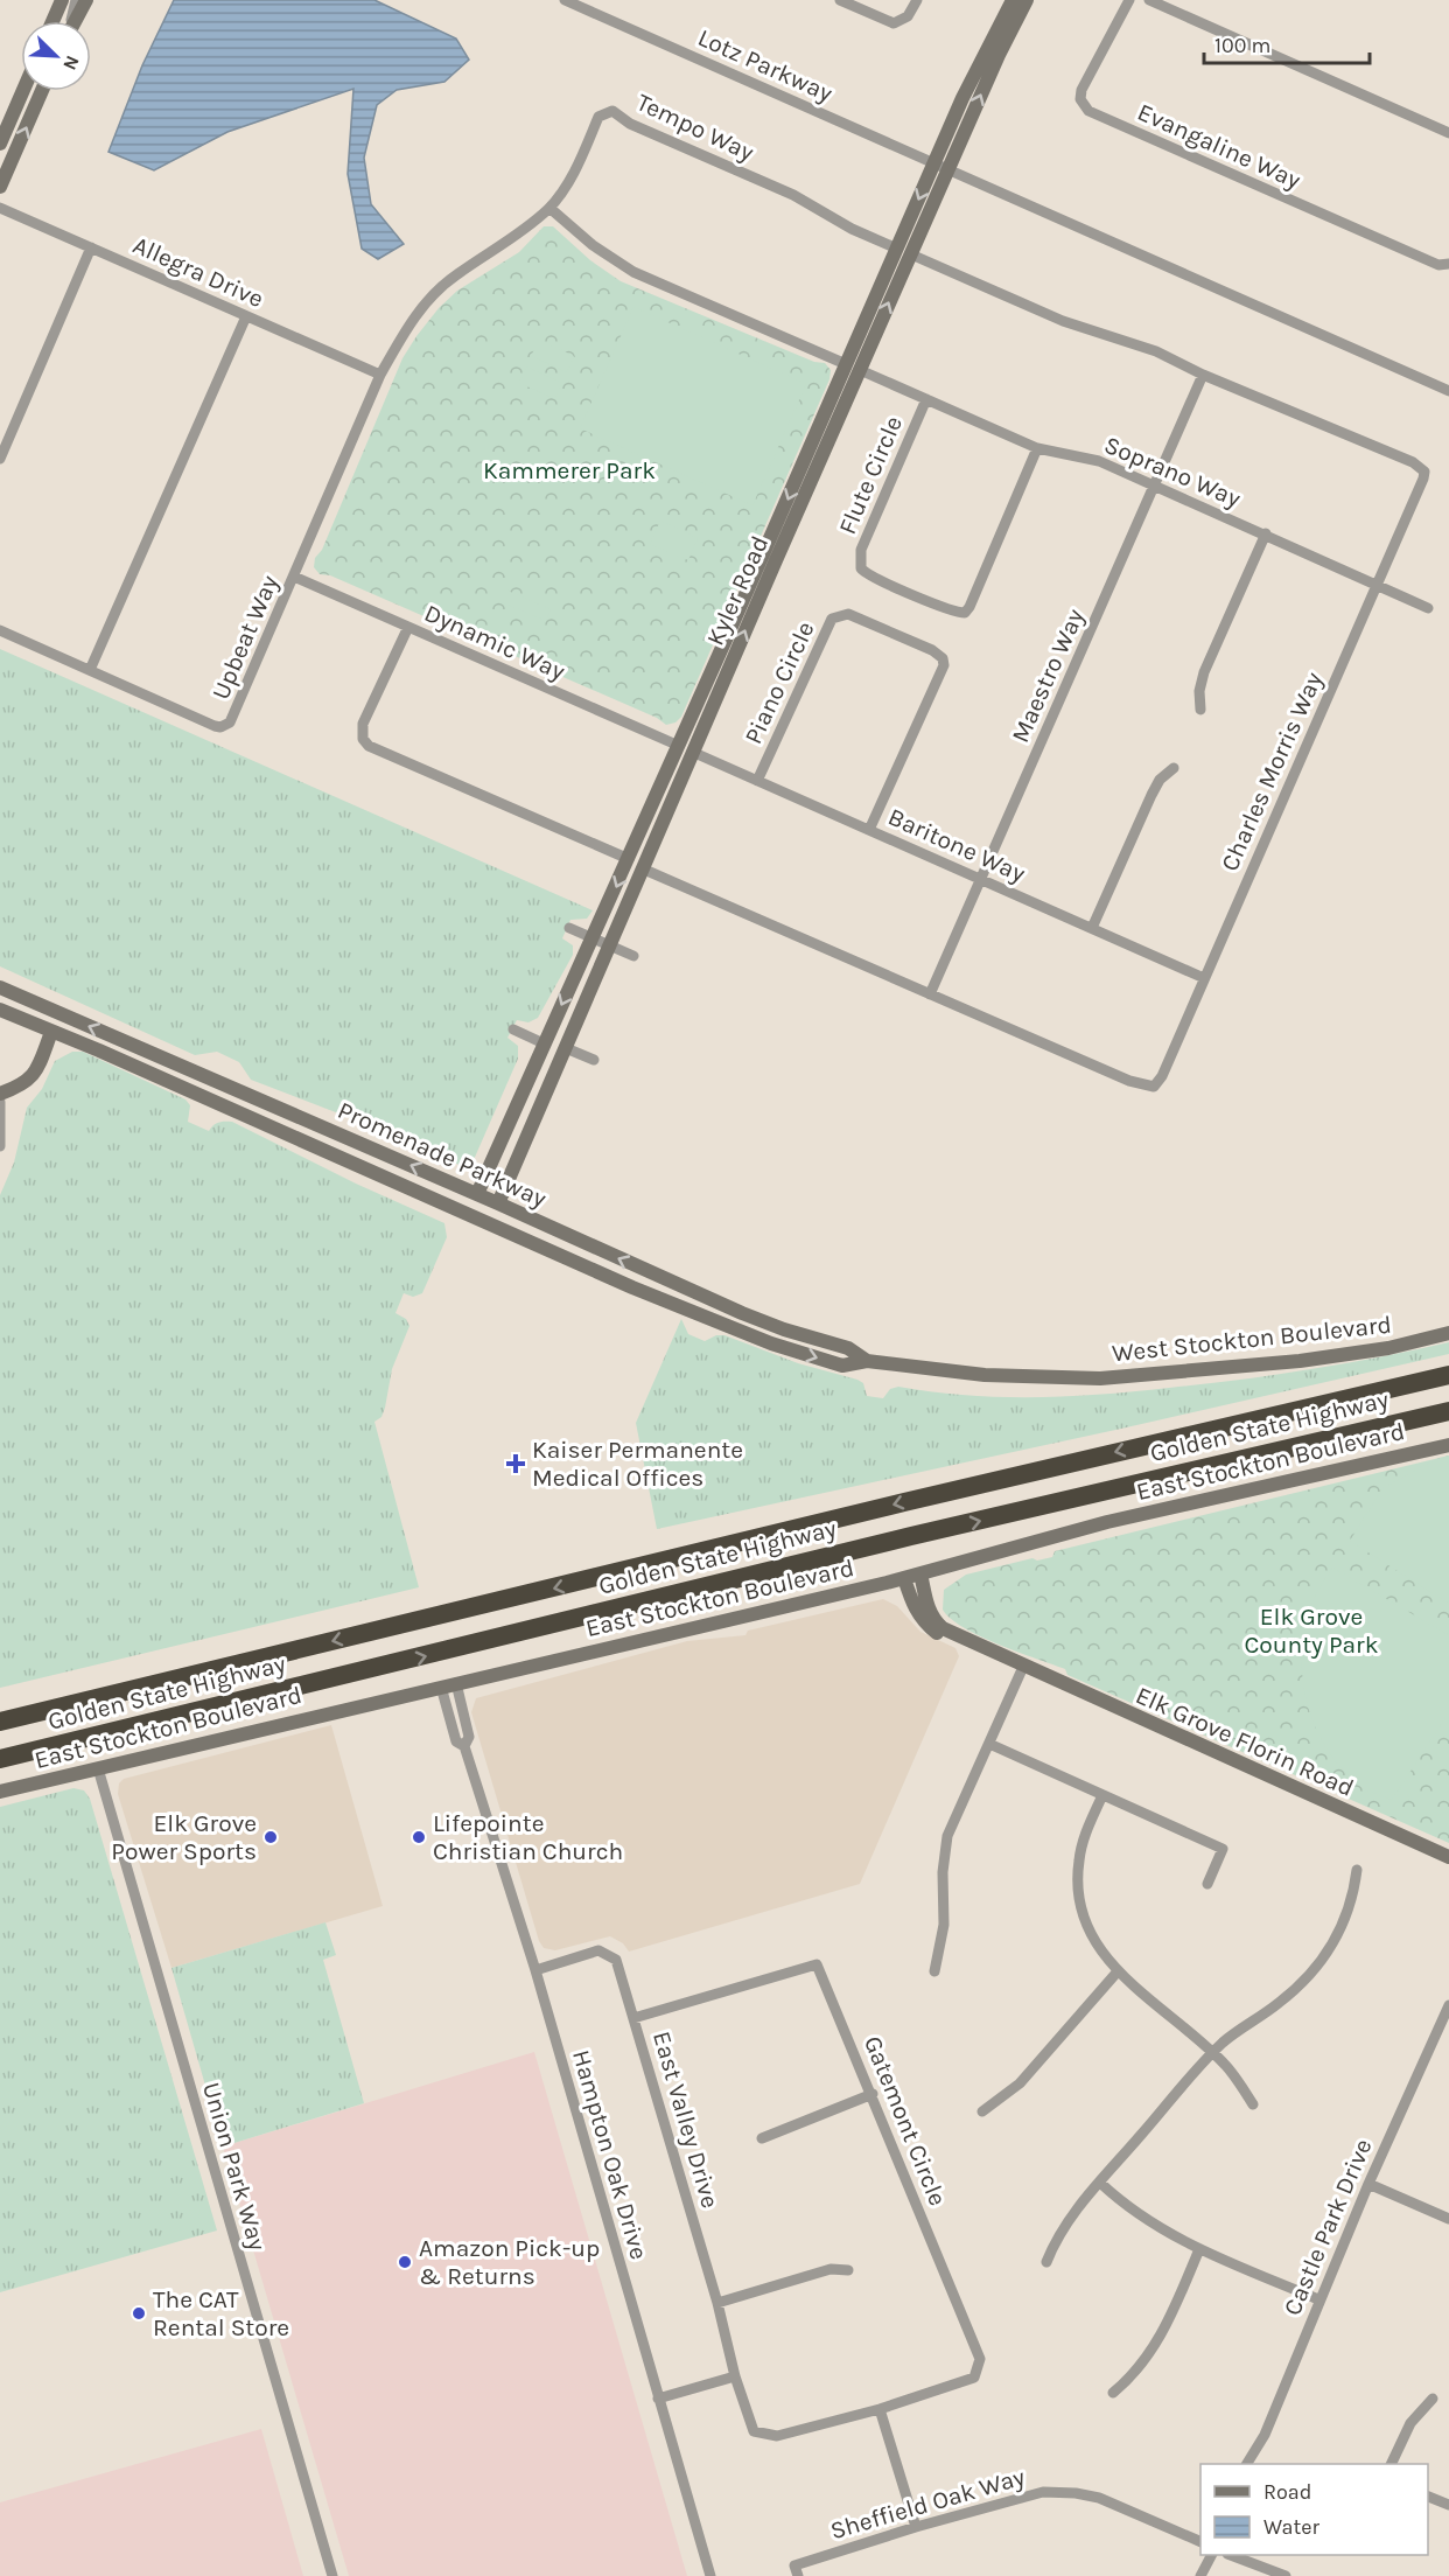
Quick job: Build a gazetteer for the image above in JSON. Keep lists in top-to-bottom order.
{
  "streets": {
    "highway": ["Golden State Highway"],
    "main road": [
      "Kyler Road",
      "Promenade Parkway",
      "West Stockton Boulevard",
      "East Stockton Boulevard",
      "Elk Grove Florin Road"
    ],
    "street": [
      "Lotz Parkway",
      "Tempo Way",
      "Evangaline Way",
      "Allegra Drive",
      "Soprano Way",
      "Flute Circle",
      "Upbeat Way",
      "Dynamic Way",
      "Maestro Way",
      "Piano Circle",
      "Charles Morris Way",
      "Baritone Way",
      "East Valley Drive",
      "Gatemont Circle",
      "Hampton Oak Drive",
      "Union Park Way",
      "Castle Park Drive",
      "Sheffield Oak Way"
    ]
  },
  "crossings": [
    ["Lotz Parkway", "Kyler Road"],
    ["Tempo Way", "Allegra Drive"],
    ["Tempo Way", "Soprano Way"],
    ["Tempo Way", "Kyler Road"],
    ["Tempo Way", "Upbeat Way"],
    ["Tempo Way", "Charles Morris Way"],
    ["Allegra Drive", "Upbeat Way"],
    ["Soprano Way", "Flute Circle"],
    ["Soprano Way", "Kyler Road"],
    ["Soprano Way", "Maestro Way"],
    ["Soprano Way", "Charles Morris Way"],
    ["Kyler Road", "Dynamic Way"],
    ["Kyler Road", "Charles Morris Way"],
    ["Kyler Road", "Baritone Way"],
    ["Kyler Road", "Promenade Parkway"],
    ["Upbeat Way", "Dynamic Way"],
    ["Dynamic Way", "Baritone Way"],
    ["Maestro Way", "Charles Morris Way"],
    ["Maestro Way", "Baritone Way"],
    ["Piano Circle", "Baritone Way"],
    ["Charles Morris Way", "Baritone Way"],
    ["Promenade Parkway", "West Stockton Boulevard"],
    ["East Stockton Boulevard", "Elk Grove Florin Road"],
    ["East Stockton Boulevard", "Hampton Oak Drive"],
    ["East Stockton Boulevard", "Union Park Way"],
    ["East Valley Drive", "Gatemont Circle"],
    ["East Valley Drive", "Hampton Oak Drive"]
  ],
  "parks": ["Kammerer Park", "Elk Grove County Park"],
  "places": {
    "health": ["Kaiser Permanente Medical Offices"],
    "other": [
      "Elk Grove Power Sports",
      "Lifepointe Christian Church",
      "Amazon Pick-up & Returns",
      "The CAT Rental Store"
    ]
  },
  "legend": ["Road", "Water"],
  "scale_bar": "100 m",
  "north": "bottom right"
}
